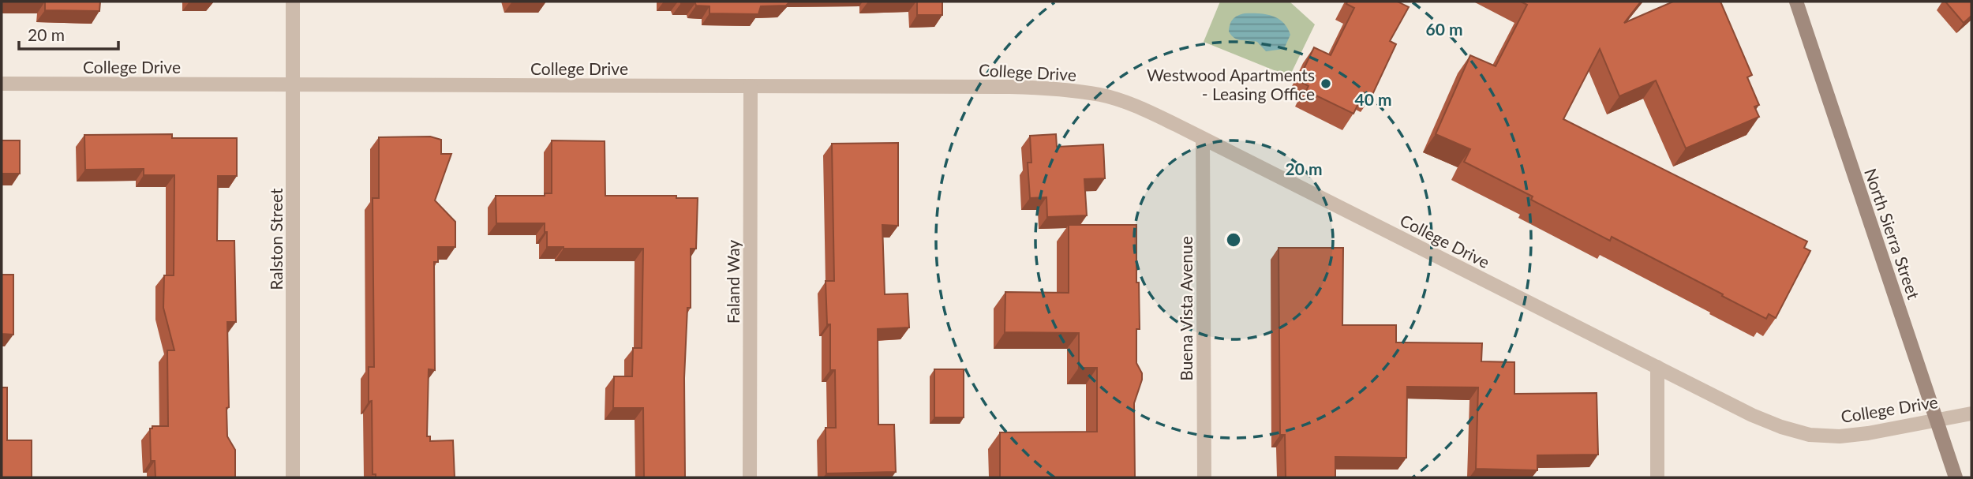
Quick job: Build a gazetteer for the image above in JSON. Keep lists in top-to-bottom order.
{
  "streets": {
    "main road": ["North Sierra Street"],
    "street": [
      "College Drive",
      "Ralston Street",
      "Faland Way",
      "Buena Vista Avenue"
    ]
  },
  "crossings": [
    ["College Drive", "North Sierra Street"],
    ["College Drive", "Ralston Street"],
    ["College Drive", "Faland Way"],
    ["College Drive", "Buena Vista Avenue"]
  ],
  "places": ["Westwood Apartments - Leasing Office"],
  "scale_bar": "20 m",
  "rings": ["60 m", "40 m", "20 m"]
}
